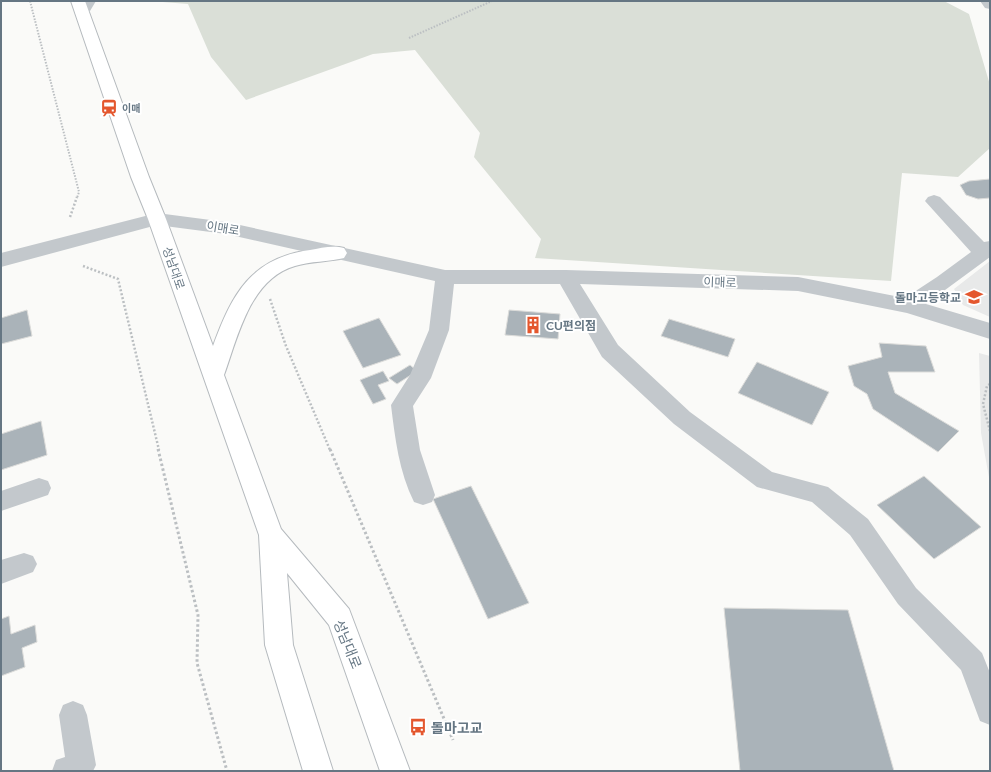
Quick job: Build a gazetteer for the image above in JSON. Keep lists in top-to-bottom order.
{
  "streets": {
    "main road": ["성남대로"],
    "street": ["이매로"]
  },
  "crossings": [
    ["이매로", "성남대로"]
  ],
  "places": {
    "station": ["이매"],
    "school or university": ["돌마고등학교"],
    "building": ["CU편의점"],
    "bus stop": ["돌마고교"]
  }
}
